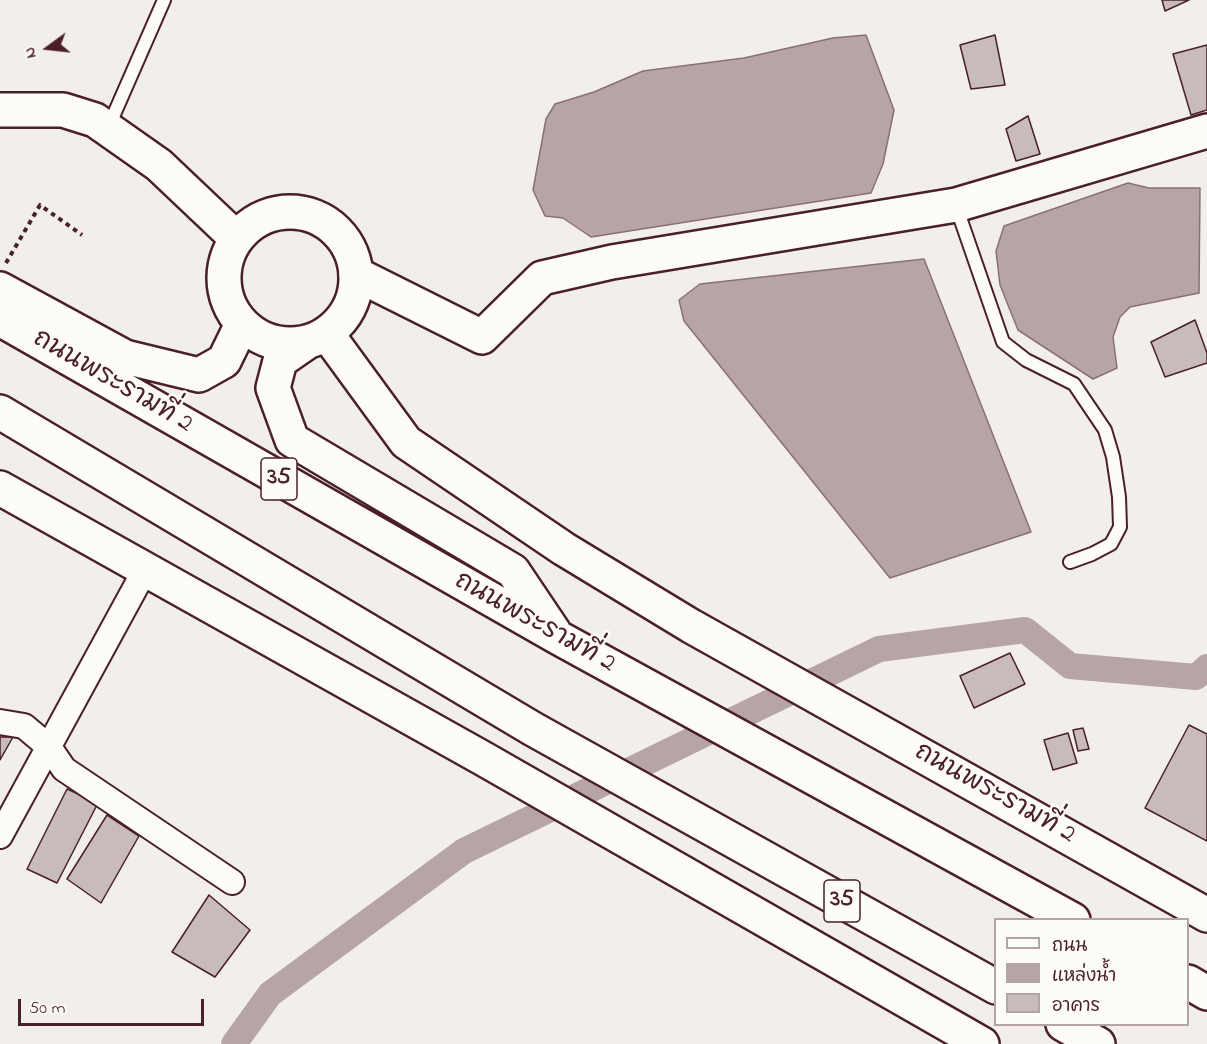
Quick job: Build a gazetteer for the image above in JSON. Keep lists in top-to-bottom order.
{
  "streets": {
    "main road": ["ถนนพระรามที่ 2", "35"]
  },
  "legend": ["ถนน", "แหล่งน้ำ", "อาคาร"],
  "scale_bar": "50 m",
  "north": "left"
}
